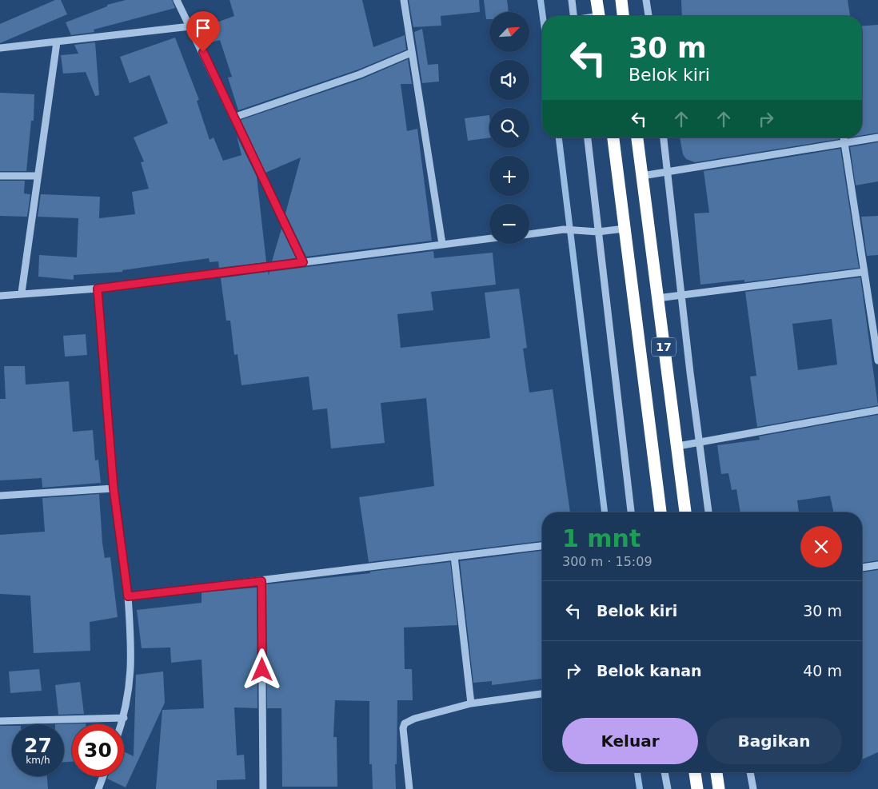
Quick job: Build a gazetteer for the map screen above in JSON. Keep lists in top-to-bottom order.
{
  "streets": {
    "highway": ["17"]
  },
  "north": "top right",
  "page": {
    "map_buttons": ["+", "−"],
    "turn": ["30 m", "Belok kiri"],
    "heading": ["1 mnt", "300 m · 15:09"],
    "list": [
      {
        "name": "Belok kiri",
        "value": "30 m"
      },
      {
        "name": "Belok kanan",
        "value": "40 m"
      }
    ],
    "buttons": ["Keluar", "Bagikan"],
    "speed": "27 km/h",
    "limit": "30"
  }
}
